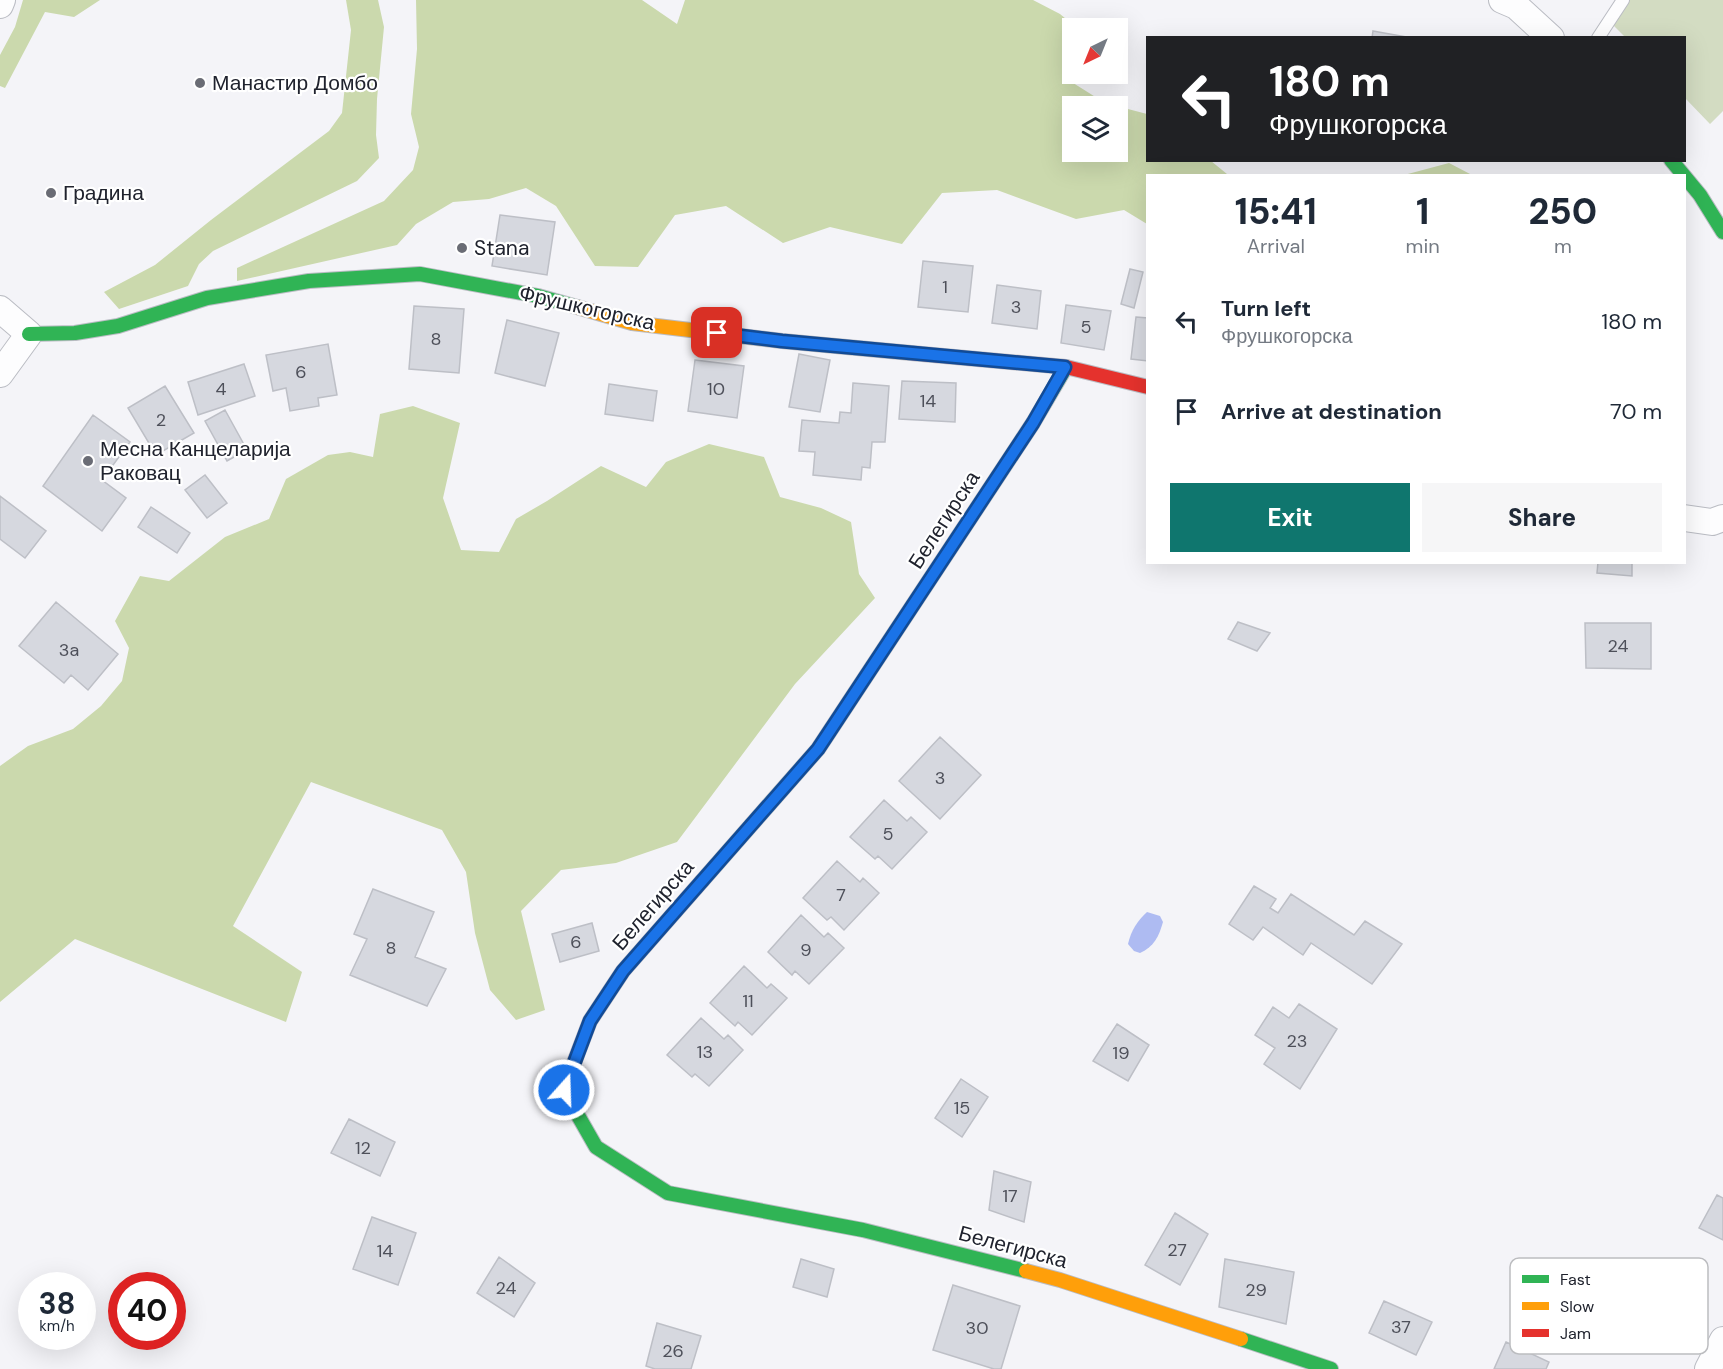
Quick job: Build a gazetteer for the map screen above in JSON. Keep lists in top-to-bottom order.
{
  "streets": {
    "street": ["Фрушкогорска", "Белегирска"]
  },
  "crossings": [
    ["Фрушкогорска", "Белегирска"]
  ],
  "places": [
    "Манастир Домбо",
    "Градина",
    "Stana",
    "Месна Канцеларија Раковац"
  ],
  "house_numbers": [
    "1",
    "3",
    "5",
    "8",
    "6",
    "4",
    "10",
    "14",
    "2",
    "24",
    "3a",
    "3",
    "5",
    "7",
    "6",
    "8",
    "9",
    "11",
    "23",
    "13",
    "19",
    "15",
    "12",
    "17",
    "27",
    "14",
    "24",
    "29",
    "37",
    "30",
    "26"
  ],
  "legend": ["Fast", "Slow", "Jam"],
  "north": "bottom left",
  "page": {
    "turn": ["180 m", "Фрушкогорска"],
    "eta": [
      "15:41",
      "Arrival",
      "1",
      "min",
      "250",
      "m"
    ],
    "list": [
      {
        "name": "Turn left",
        "note": "Фрушкогорска",
        "value": "180 m"
      },
      {
        "name": "Arrive at destination",
        "value": "70 m"
      }
    ],
    "buttons": ["Exit", "Share"],
    "speed": "38 km/h",
    "limit": "40"
  }
}
